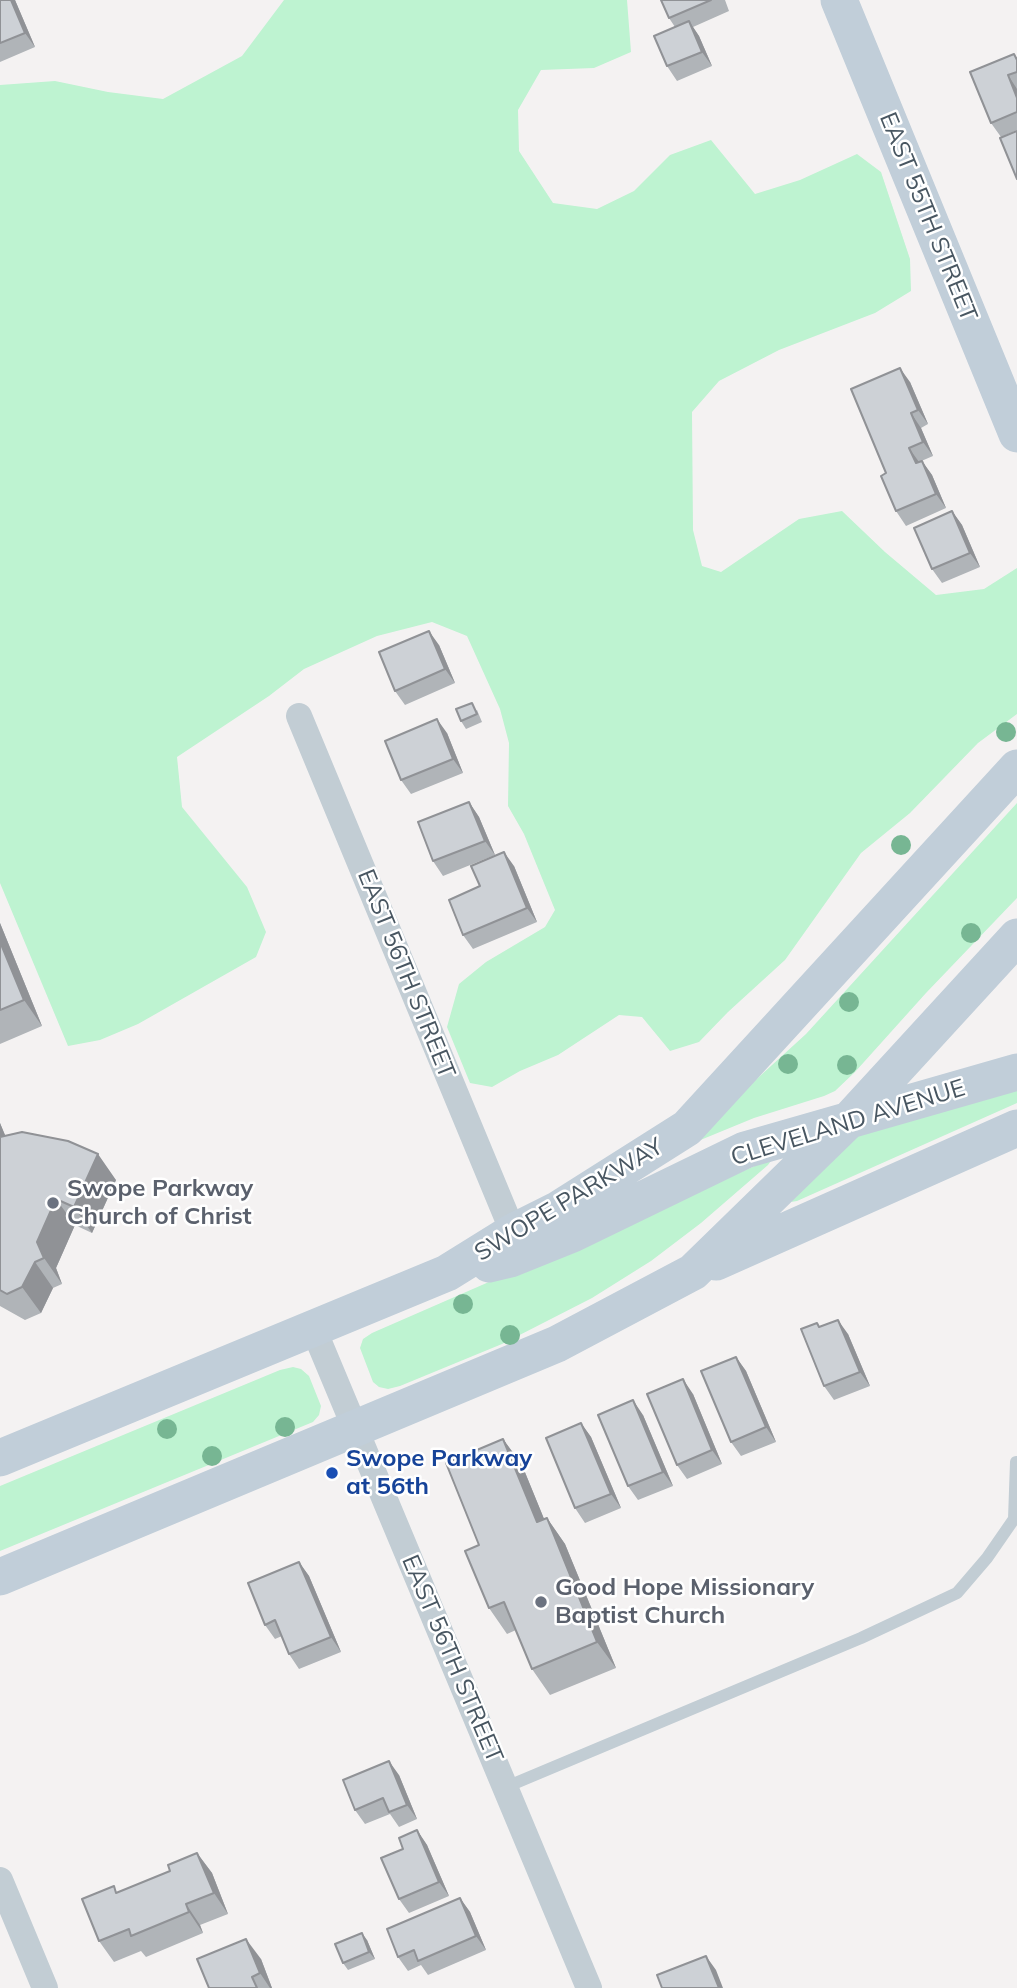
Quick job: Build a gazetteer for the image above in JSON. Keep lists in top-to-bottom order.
{
  "streets": {
    "main road": ["EAST 55TH STREET", "CLEVELAND AVENUE", "SWOPE PARKWAY"],
    "street": ["EAST 56TH STREET"]
  },
  "crossings": [
    ["EAST 56TH STREET", "SWOPE PARKWAY"],
    ["CLEVELAND AVENUE", "SWOPE PARKWAY"]
  ],
  "places": ["Swope Parkway Church of Christ", "Swope Parkway at 56th", "Good Hope Missionary Baptist Church"]
}
